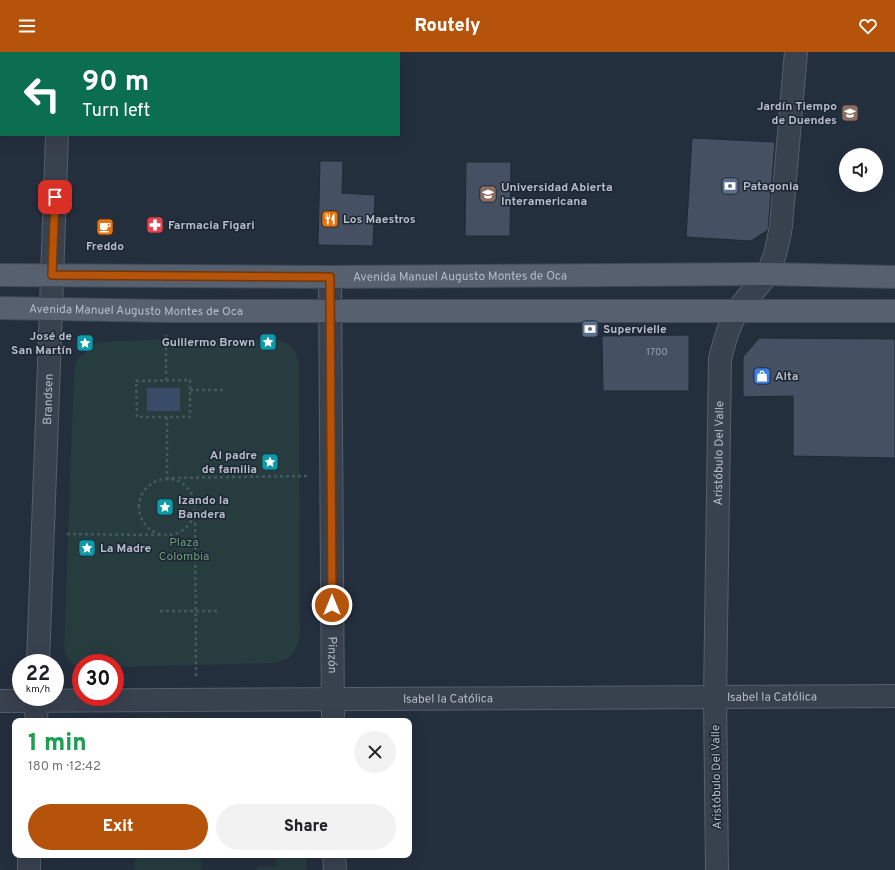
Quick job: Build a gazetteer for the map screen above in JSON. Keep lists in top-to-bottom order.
{
  "streets": {
    "main road": ["Avenida Manuel Augusto Montes de Oca"],
    "street": [
      "Brandsen",
      "Aristóbulo Del Valle",
      "Pinzón",
      "Isabel la Católica"
    ]
  },
  "crossings": [
    ["Avenida Manuel Augusto Montes de Oca", "Brandsen"],
    ["Avenida Manuel Augusto Montes de Oca", "Aristóbulo Del Valle"],
    ["Avenida Manuel Augusto Montes de Oca", "Pinzón"],
    ["Aristóbulo Del Valle", "Isabel la Católica"],
    ["Pinzón", "Isabel la Católica"]
  ],
  "parks": ["Plaza Colombia"],
  "places": {
    "school or university": ["Jardín Tiempo de Duendes", "Universidad Abierta Interamericana"],
    "bank": ["Patagonia", "Supervielle"],
    "restaurant": ["Los Maestros"],
    "pharmacy": ["Farmacia Figari"],
    "cafe": ["Freddo"],
    "place": [
      "Guillermo Brown",
      "José de San Martín",
      "Al padre de familia",
      "Izando la Bandera",
      "La Madre"
    ],
    "shop": ["Alta"]
  },
  "house_numbers": ["1700"],
  "page": {
    "header": "Routely",
    "turn": ["90 m", "Turn left"],
    "speed": "22 km/h",
    "limit": "30",
    "heading": ["1 min", "180 m · 12:42"],
    "buttons": ["Exit", "Share"]
  }
}
